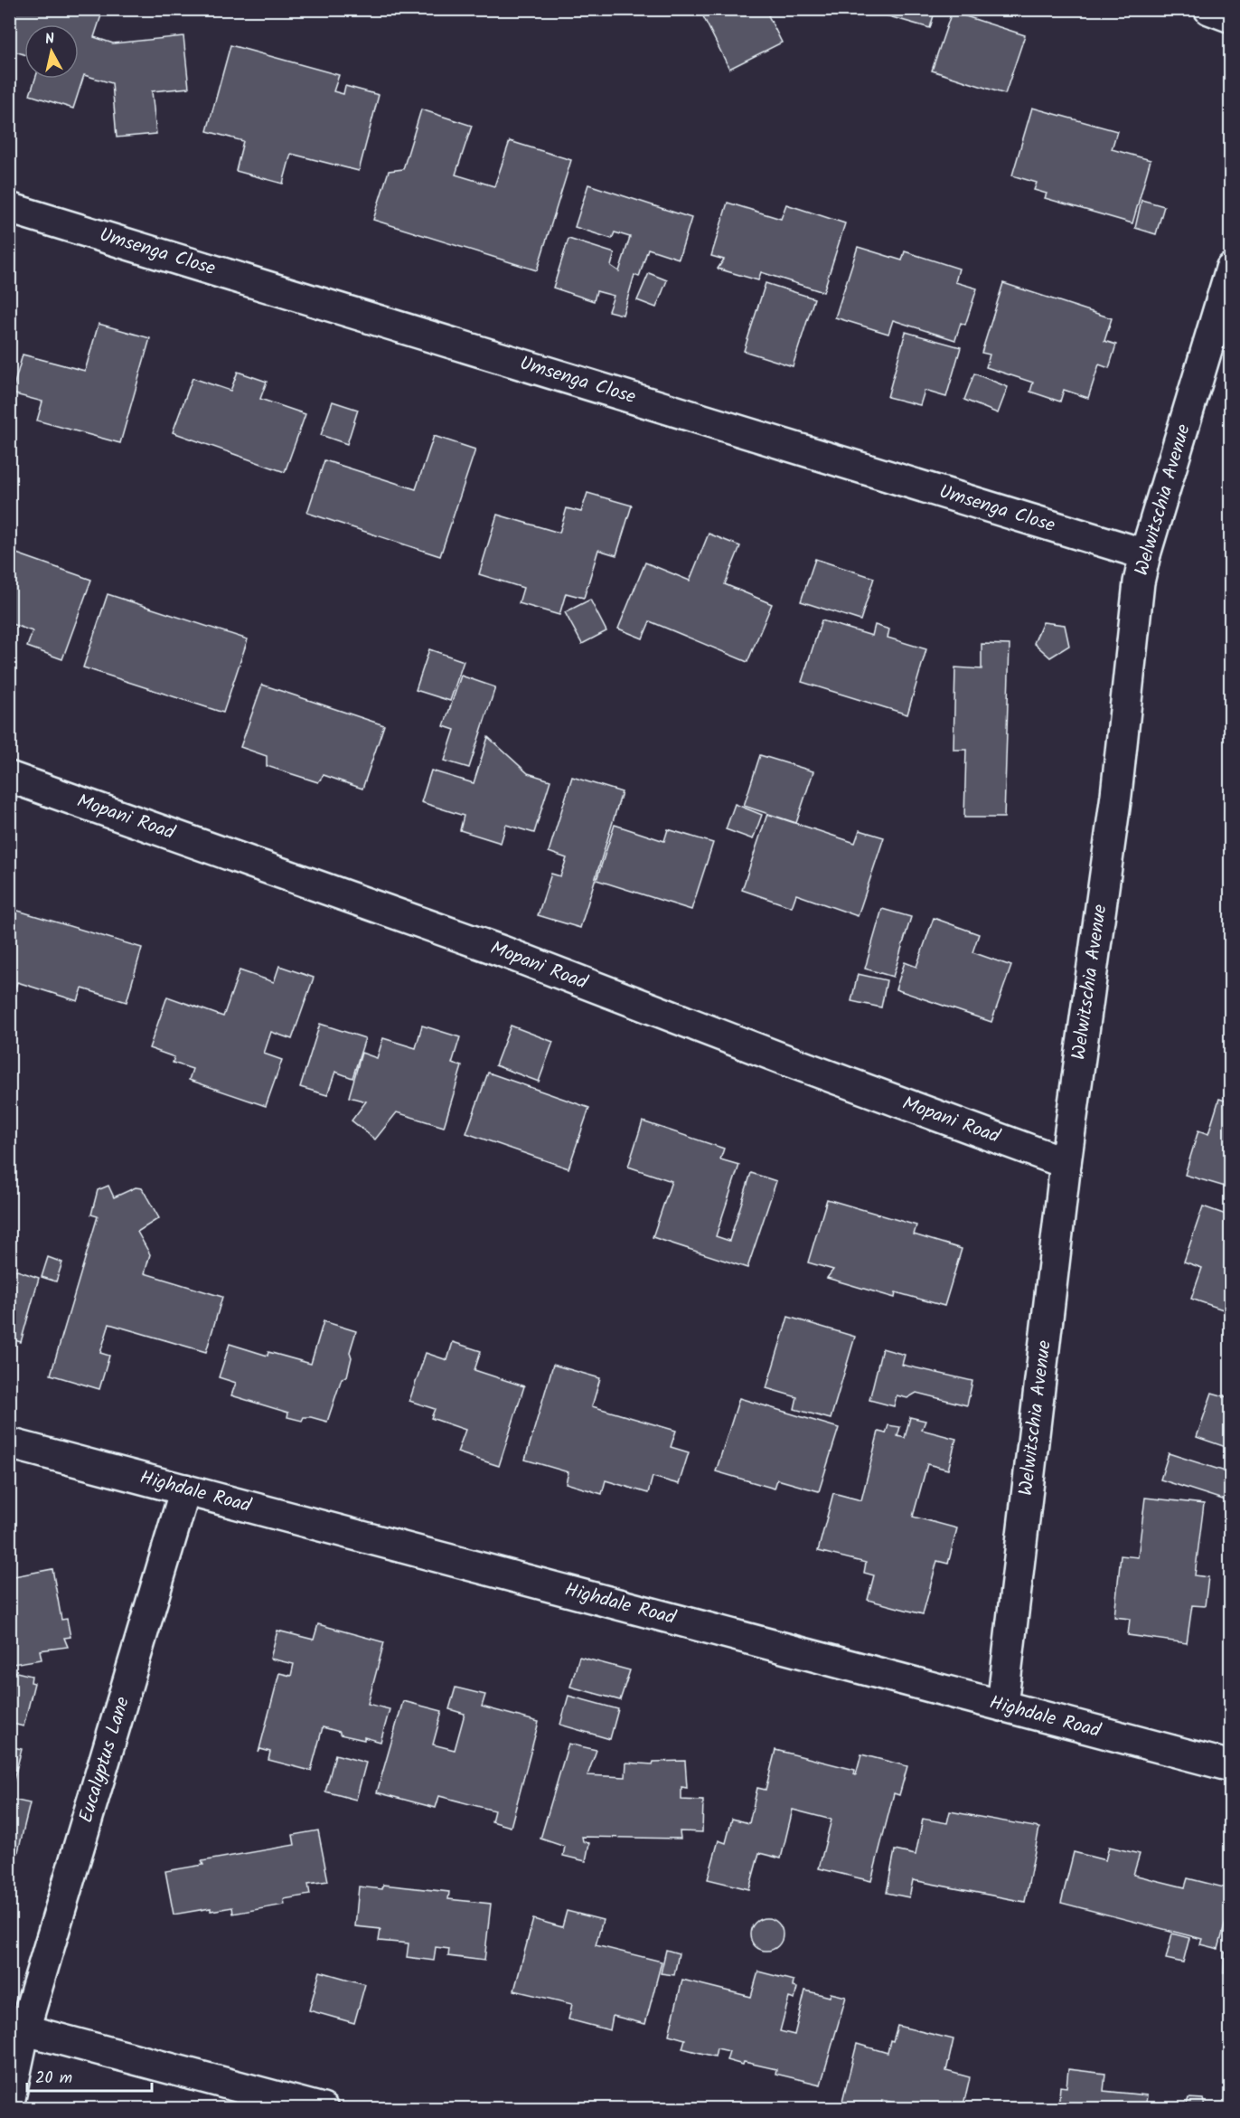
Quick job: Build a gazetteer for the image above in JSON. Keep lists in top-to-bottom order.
{
  "streets": {
    "street": [
      "Umsenga Close",
      "Welwitschia Avenue",
      "Mopani Road",
      "Highdale Road",
      "Eucalyptus Lane"
    ]
  },
  "crossings": [
    ["Umsenga Close", "Welwitschia Avenue"],
    ["Welwitschia Avenue", "Mopani Road"],
    ["Welwitschia Avenue", "Highdale Road"],
    ["Highdale Road", "Eucalyptus Lane"]
  ],
  "scale_bar": "20 m",
  "north": "top"
}
